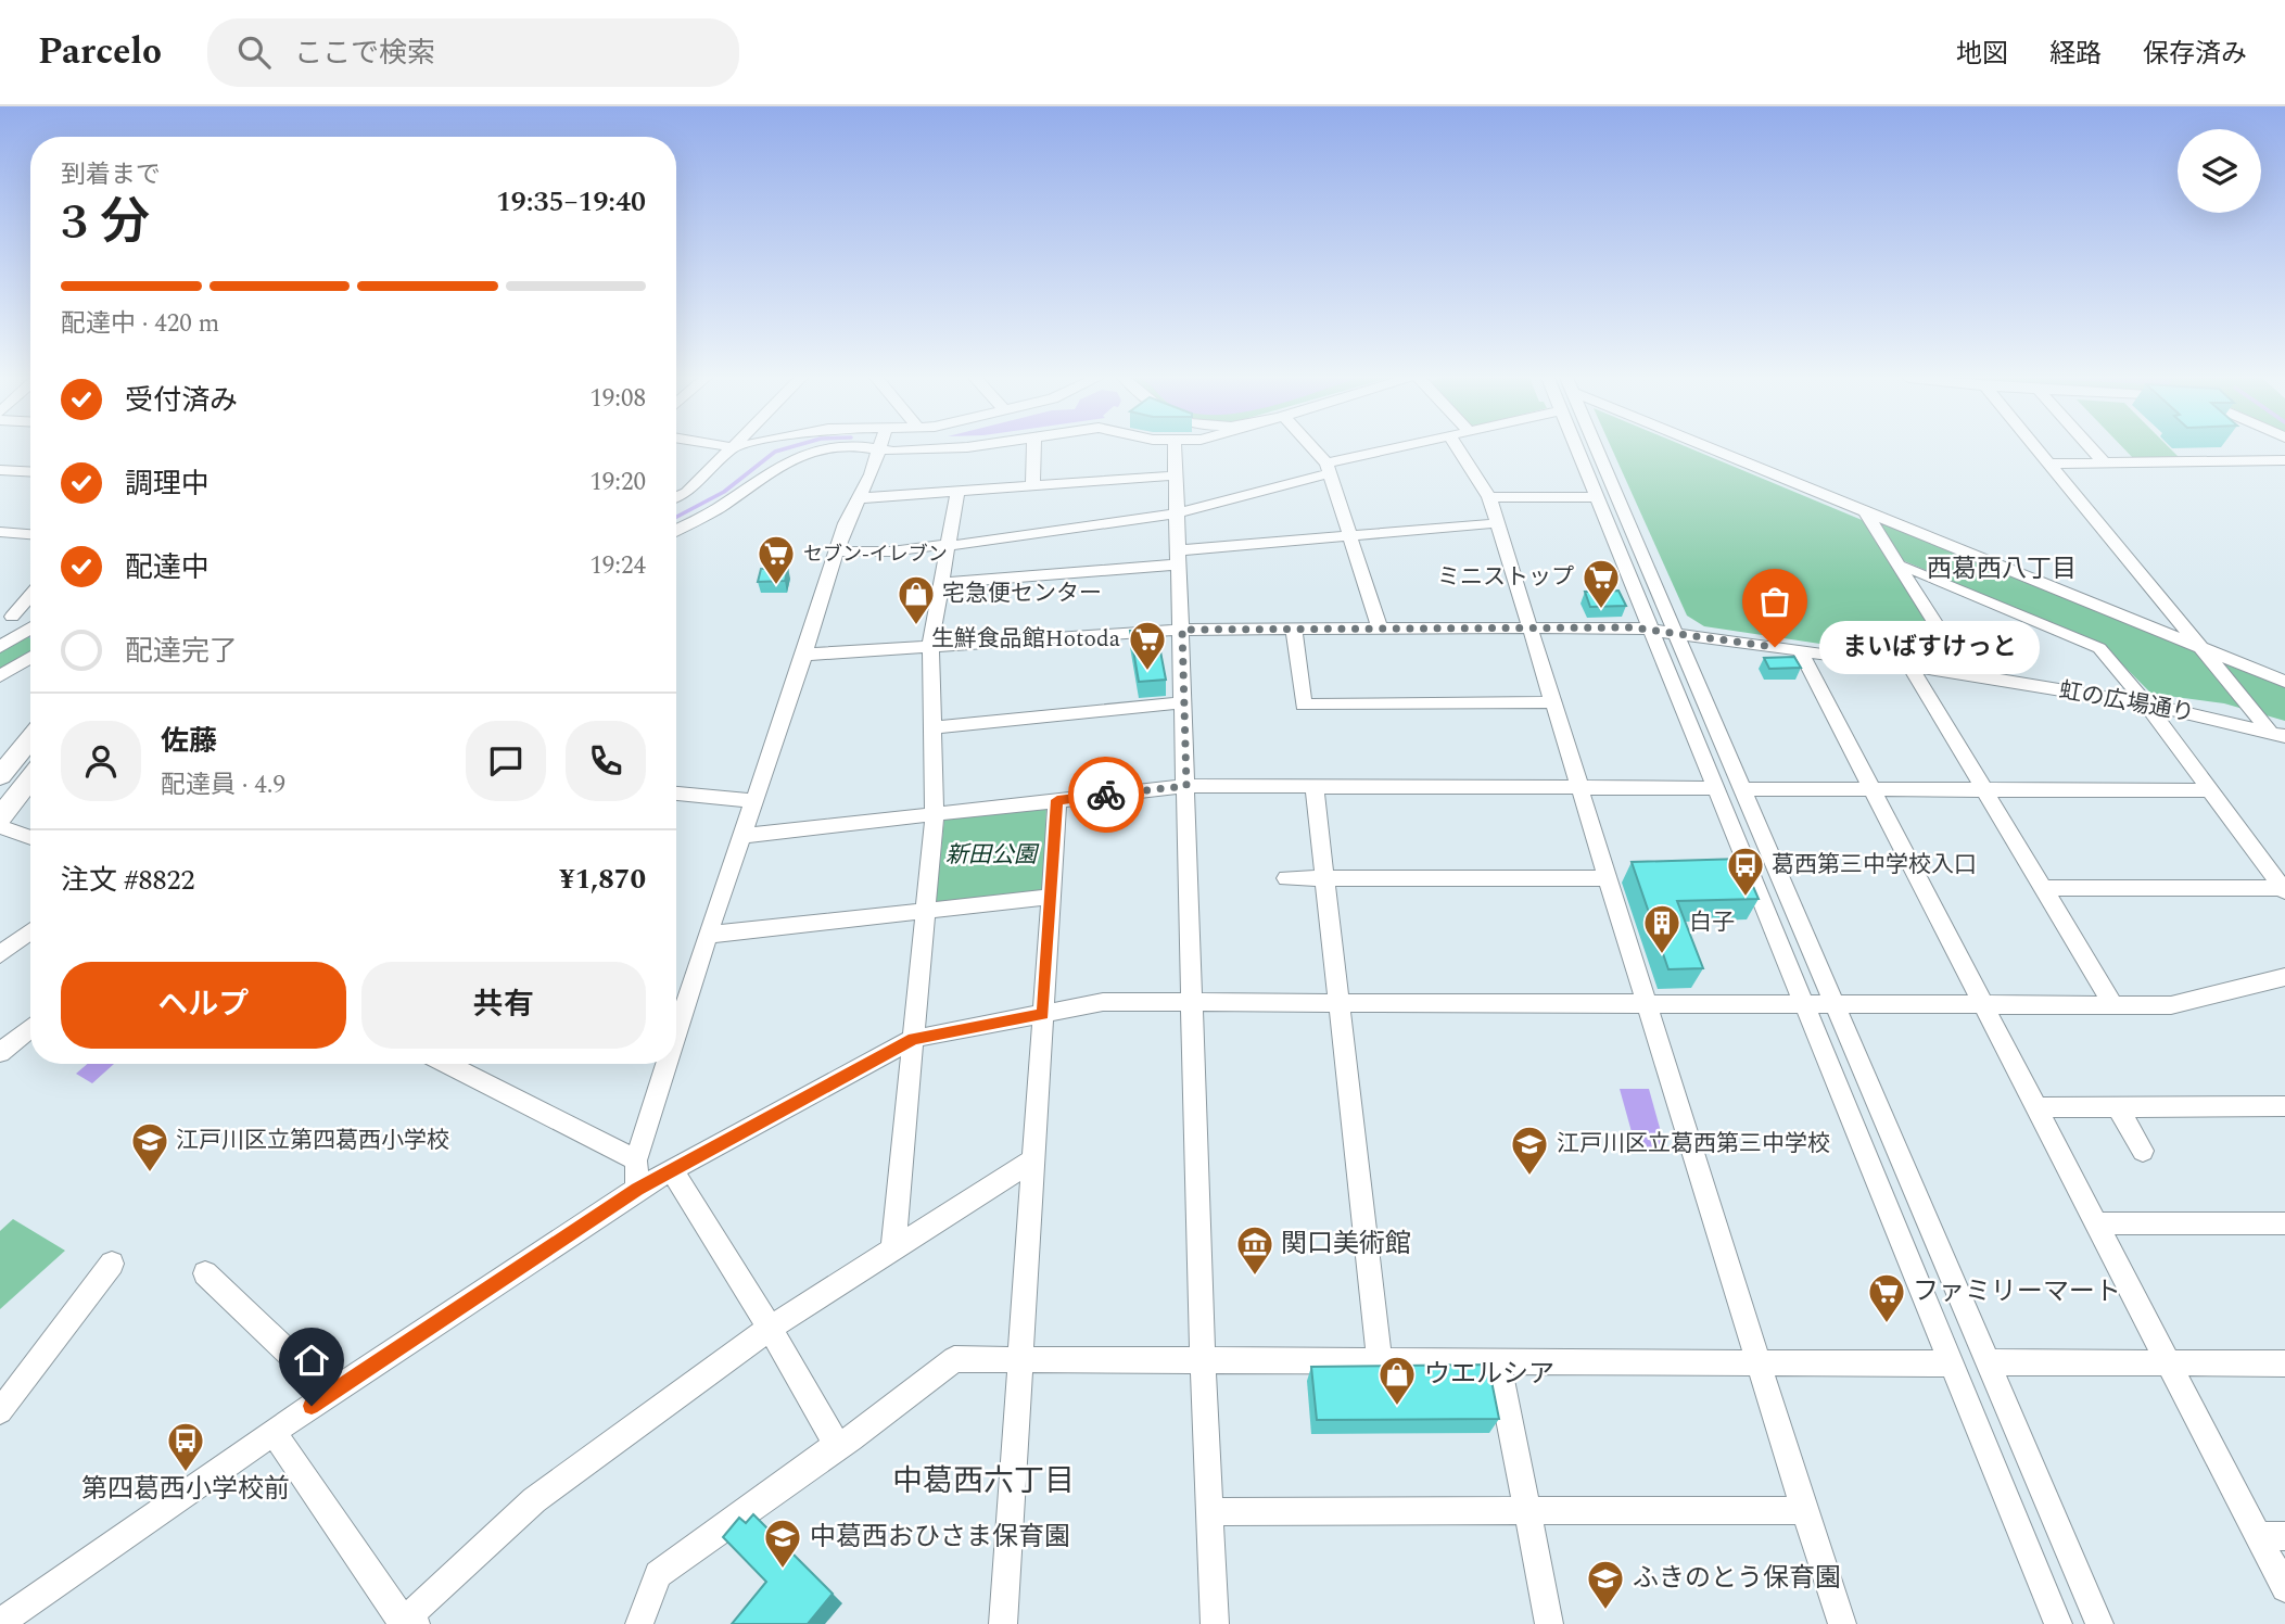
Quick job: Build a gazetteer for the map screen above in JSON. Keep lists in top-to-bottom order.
{
  "streets": {
    "street": ["虹の広場通り"]
  },
  "districts": ["西葛西八丁目", "中葛西六丁目"],
  "parks": ["新田公園"],
  "places": {
    "supermarket": [
      "セブン-イレブン",
      "ミニストップ",
      "生鮮食品館Hotoda",
      "ファミリーマート"
    ],
    "shop": ["宅急便センター", "ウエルシア"],
    "other": ["まいばすけっと"],
    "bus stop": ["葛西第三中学校入口", "第四葛西小学校前"],
    "building": ["白子"],
    "school or university": [
      "江戸川区立第四葛西小学校",
      "江戸川区立葛西第三中学校",
      "中葛西おひさま保育園",
      "ふきのとう保育園"
    ],
    "museum": ["関口美術館"]
  },
  "page": {
    "header": "Parcelo",
    "search": "ここで検索",
    "nav": ["地図", "経路", "保存済み"],
    "heading": ["3 分", "到着まで", "19:35–19:40"],
    "panel": [
      "佐藤",
      "配達員 · 4.9",
      "注文 #8822",
      "¥1,870"
    ],
    "bar": "配達中 · 420 m",
    "list": [
      ["受付済み", "19:08"],
      ["調理中", "19:20"],
      ["配達中", "19:24"],
      "配達完了"
    ],
    "bubble": "まいばすけっと",
    "buttons": ["ヘルプ", "共有"]
  }
}
